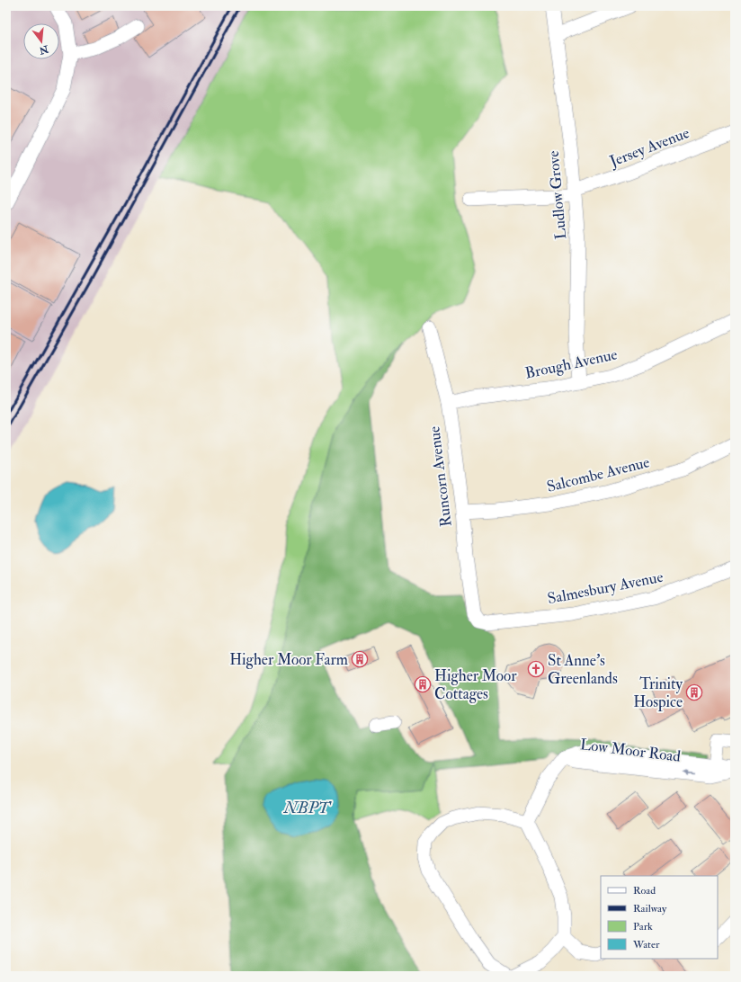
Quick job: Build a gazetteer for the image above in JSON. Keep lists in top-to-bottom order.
{
  "streets": {
    "street": [
      "Jersey Avenue",
      "Ludlow Grove",
      "Brough Avenue",
      "Salcombe Avenue",
      "Runcorn Avenue",
      "Salmesbury Avenue",
      "Low Moor Road"
    ]
  },
  "crossings": [
    ["Jersey Avenue", "Ludlow Grove"],
    ["Ludlow Grove", "Brough Avenue"],
    ["Brough Avenue", "Runcorn Avenue"],
    ["Salcombe Avenue", "Runcorn Avenue"],
    ["Runcorn Avenue", "Salmesbury Avenue"]
  ],
  "water": ["NBPT"],
  "places": {
    "building": ["Higher Moor Farm", "Higher Moor Cottages", "Trinity Hospice"],
    "church": ["St Anne's Greenlands"]
  },
  "legend": [
    "Road",
    "Railway",
    "Park",
    "Water"
  ],
  "north": "bottom"
}
